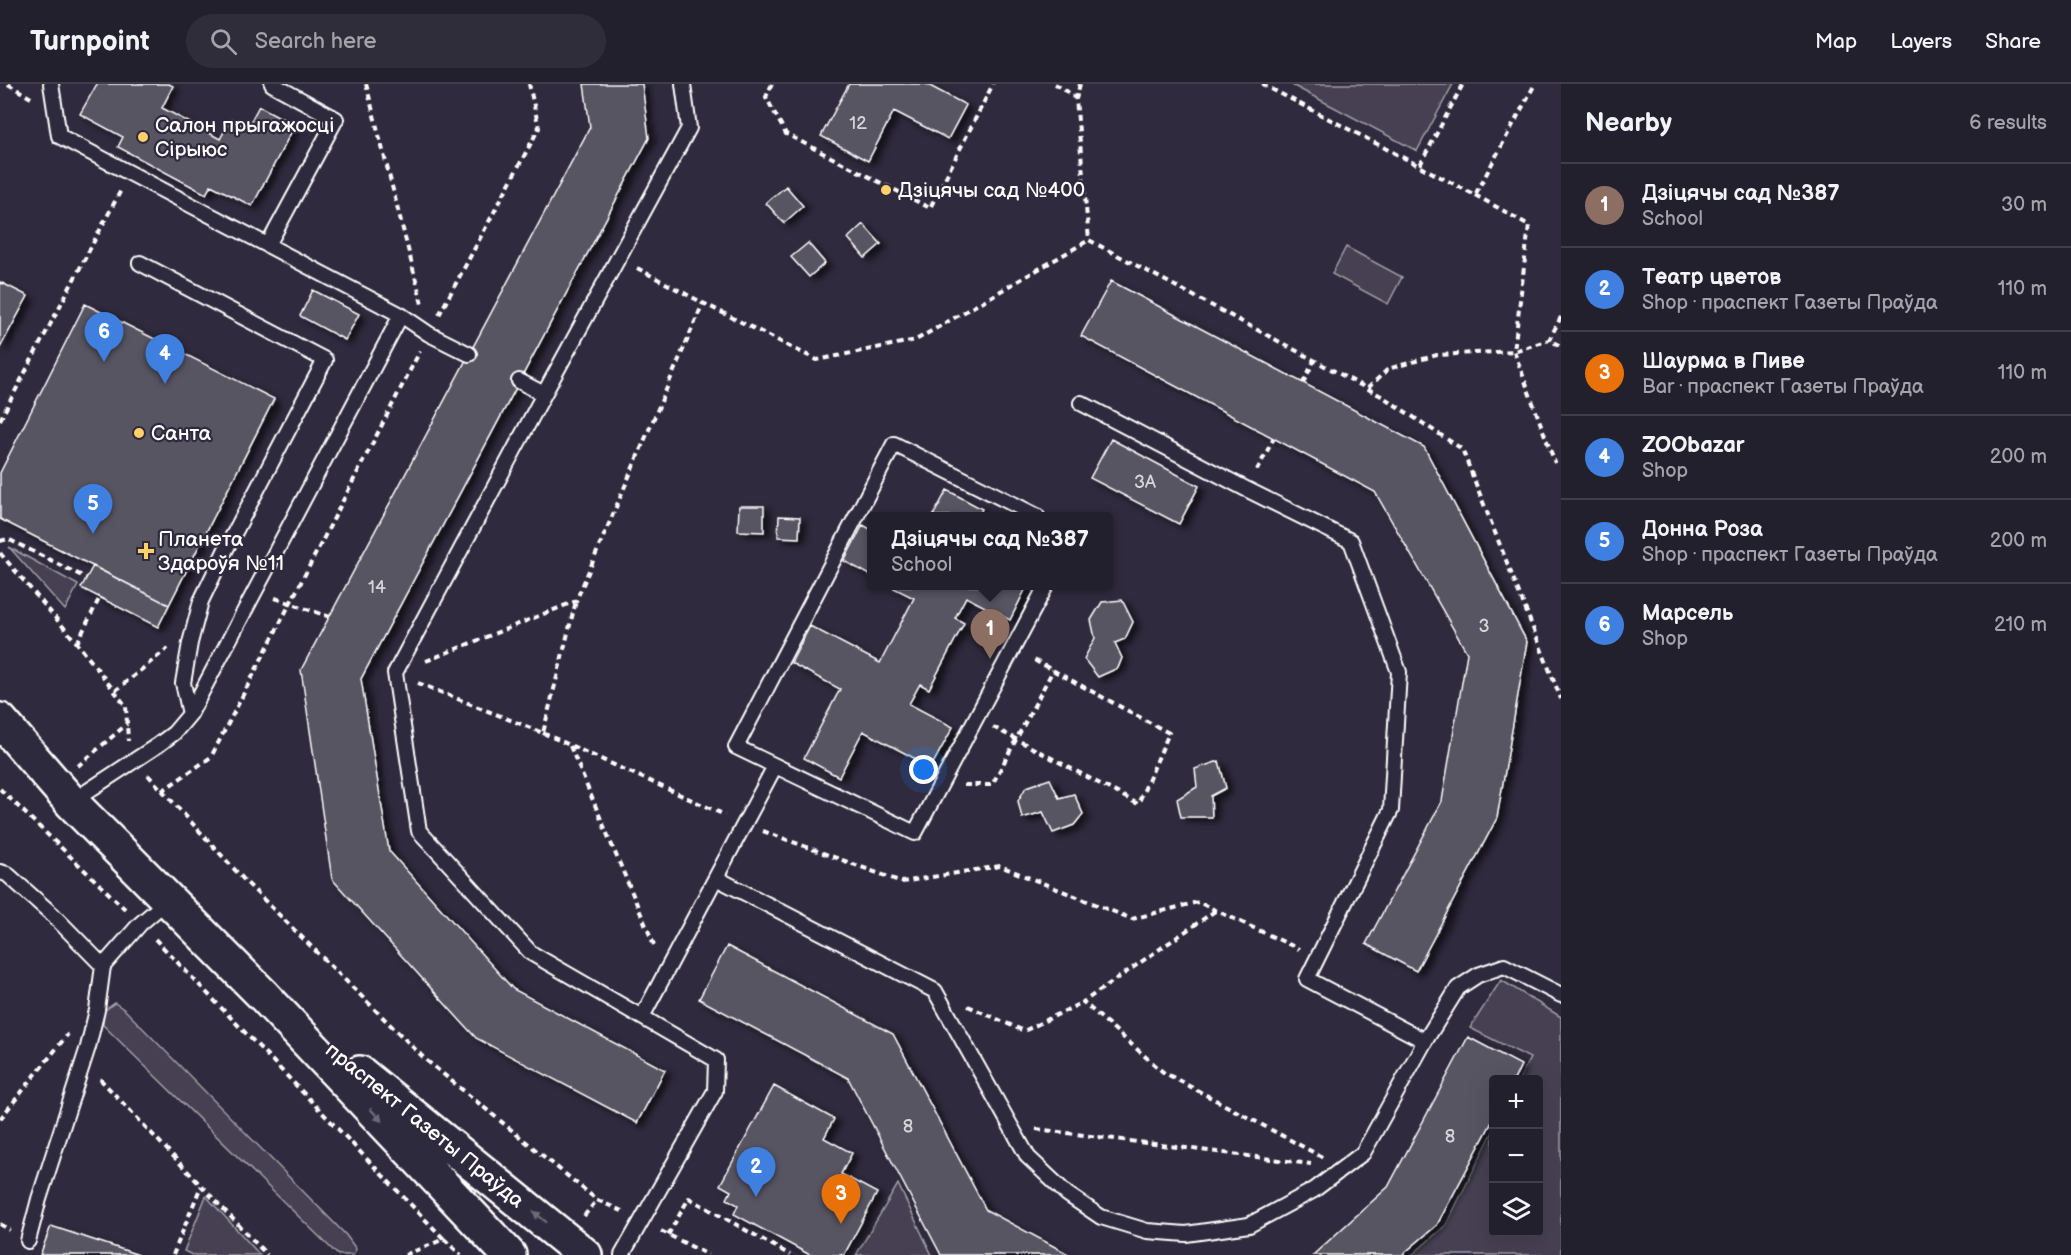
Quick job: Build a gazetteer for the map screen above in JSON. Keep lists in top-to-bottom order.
{
  "streets": {
    "street": ["праспект Газеты Праўда"]
  },
  "places": {
    "other": ["Салон прыгажосці Сірыюс", "Дзіцячы сад №400", "Санта"],
    "health": ["Планета Здароўя №11"]
  },
  "house_numbers": [
    "12",
    "3А",
    "14",
    "3",
    "8",
    "8"
  ],
  "page": {
    "header": "Turnpoint",
    "search": "Search here",
    "nav": ["Map", "Layers", "Share"],
    "heading": ["Nearby", "6 results"],
    "list": [
      {
        "mark": "1",
        "name": "Дзіцячы сад №387",
        "note": "School",
        "value": "30 m"
      },
      {
        "mark": "2",
        "name": "Театр цветов",
        "note": "Shop · праспект Газеты Праўда",
        "value": "110 m"
      },
      {
        "mark": "3",
        "name": "Шаурма в Пиве",
        "note": "Bar · праспект Газеты Праўда",
        "value": "110 m"
      },
      {
        "mark": "4",
        "name": "ZOObazar",
        "note": "Shop",
        "value": "200 m"
      },
      {
        "mark": "5",
        "name": "Донна Роза",
        "note": "Shop · праспект Газеты Праўда",
        "value": "200 m"
      },
      {
        "mark": "6",
        "name": "Марсель",
        "note": "Shop",
        "value": "210 m"
      }
    ],
    "pins": [
      "6",
      "4",
      "5",
      "1",
      "2",
      "3"
    ],
    "popup": ["Дзіцячы сад №387", "School"],
    "map_buttons": ["+", "−"]
  }
}
